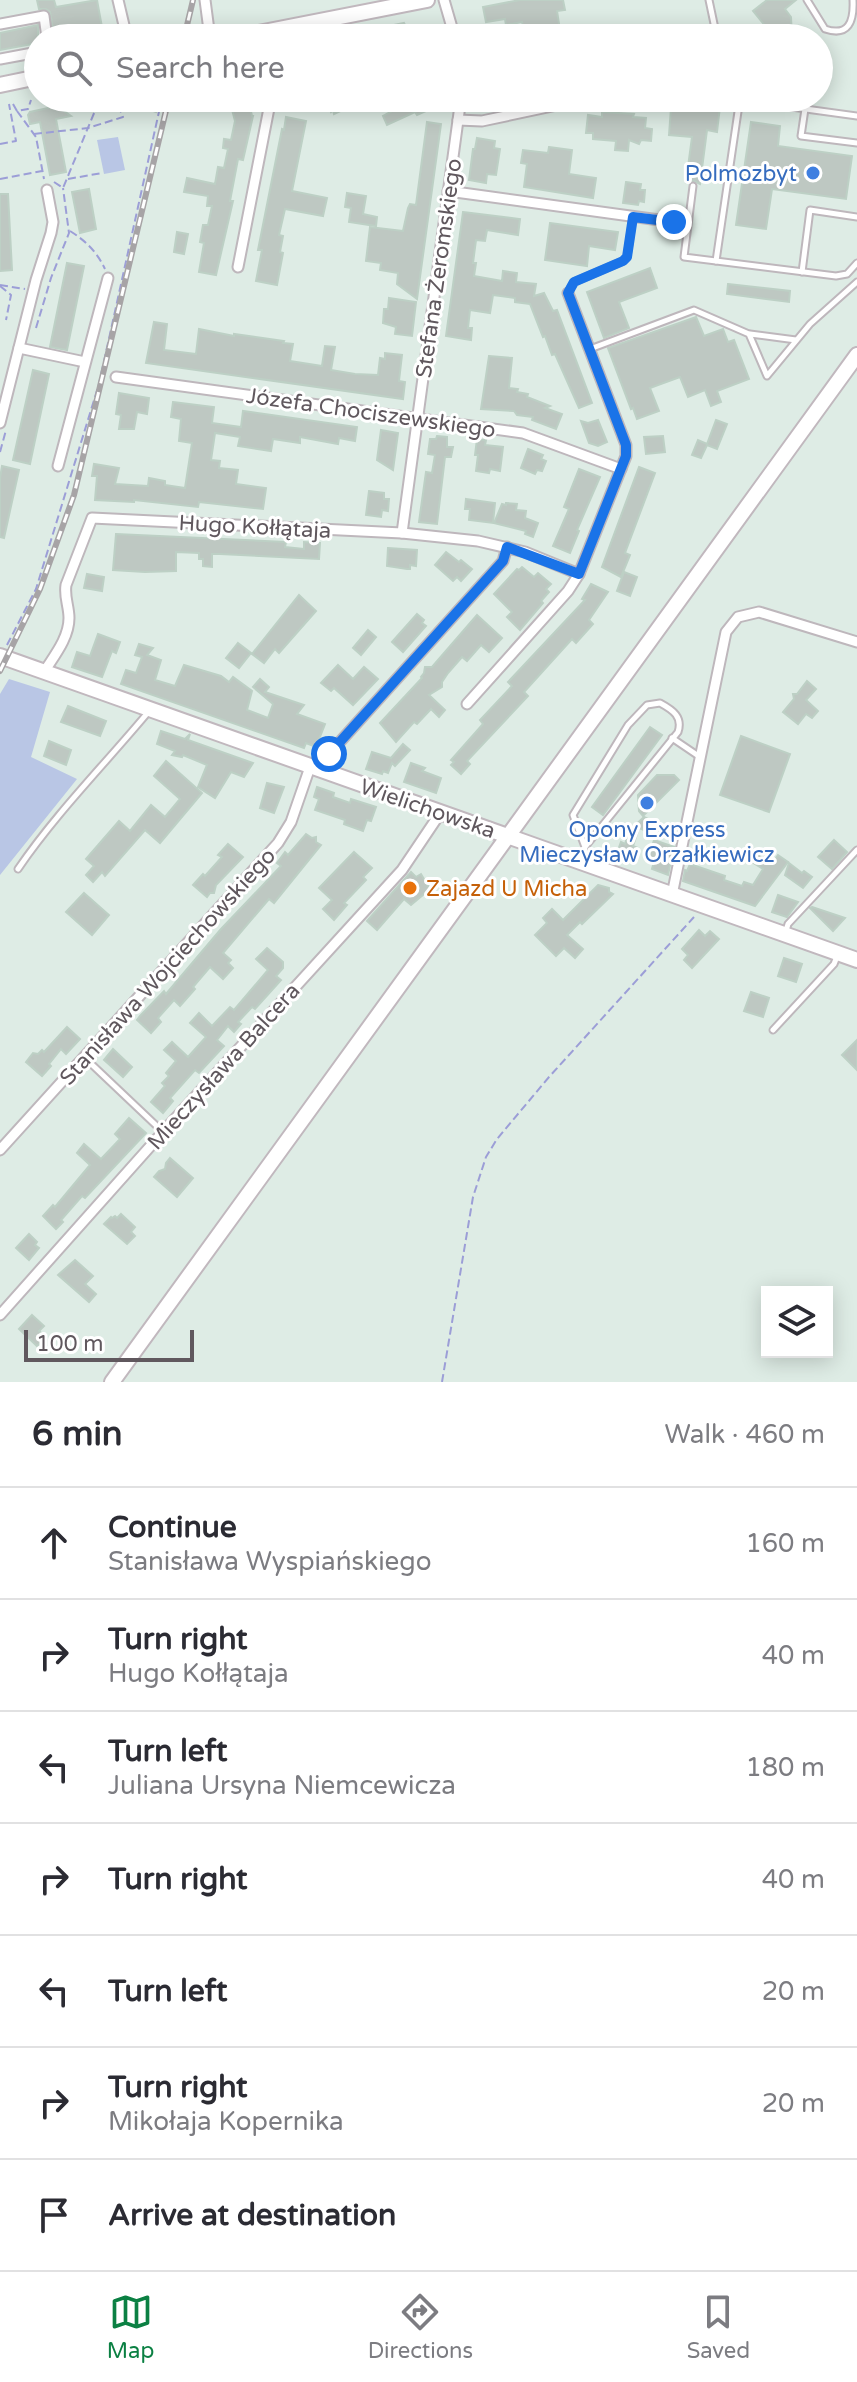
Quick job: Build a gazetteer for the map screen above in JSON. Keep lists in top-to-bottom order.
{
  "streets": {
    "main road": ["Wielichowska"],
    "street": [
      "Stefana Żeromskiego",
      "Józefa Chociszewskiego",
      "Hugo Kołłątaja",
      "Stanisława Wojciechowskiego",
      "Mieczysława Balcera"
    ]
  },
  "crossings": [
    ["Stefana Żeromskiego", "Józefa Chociszewskiego"],
    ["Stefana Żeromskiego", "Hugo Kołłątaja"],
    ["Hugo Kołłątaja", "Wielichowska"],
    ["Hugo Kołłątaja", "Stanisława Wojciechowskiego"],
    ["Wielichowska", "Stanisława Wojciechowskiego"],
    ["Wielichowska", "Mieczysława Balcera"]
  ],
  "places": ["Polmozbyt", "Opony Express Mieczysław Orzałkiewicz", "Zajazd U Micha"],
  "scale_bar": "100 m",
  "page": {
    "search": "Search here",
    "scale": "100 m",
    "heading": ["6 min", "Walk · 460 m"],
    "list": [
      ["Continue", "Stanisława Wyspiańskiego", "160 m"],
      ["Turn right", "Hugo Kołłątaja", "40 m"],
      ["Turn left", "Juliana Ursyna Niemcewicza", "180 m"],
      ["Turn right", "40 m"],
      ["Turn left", "20 m"],
      ["Turn right", "Mikołaja Kopernika", "20 m"],
      "Arrive at destination"
    ],
    "nav": ["Map", "Directions", "Saved"]
  }
}
